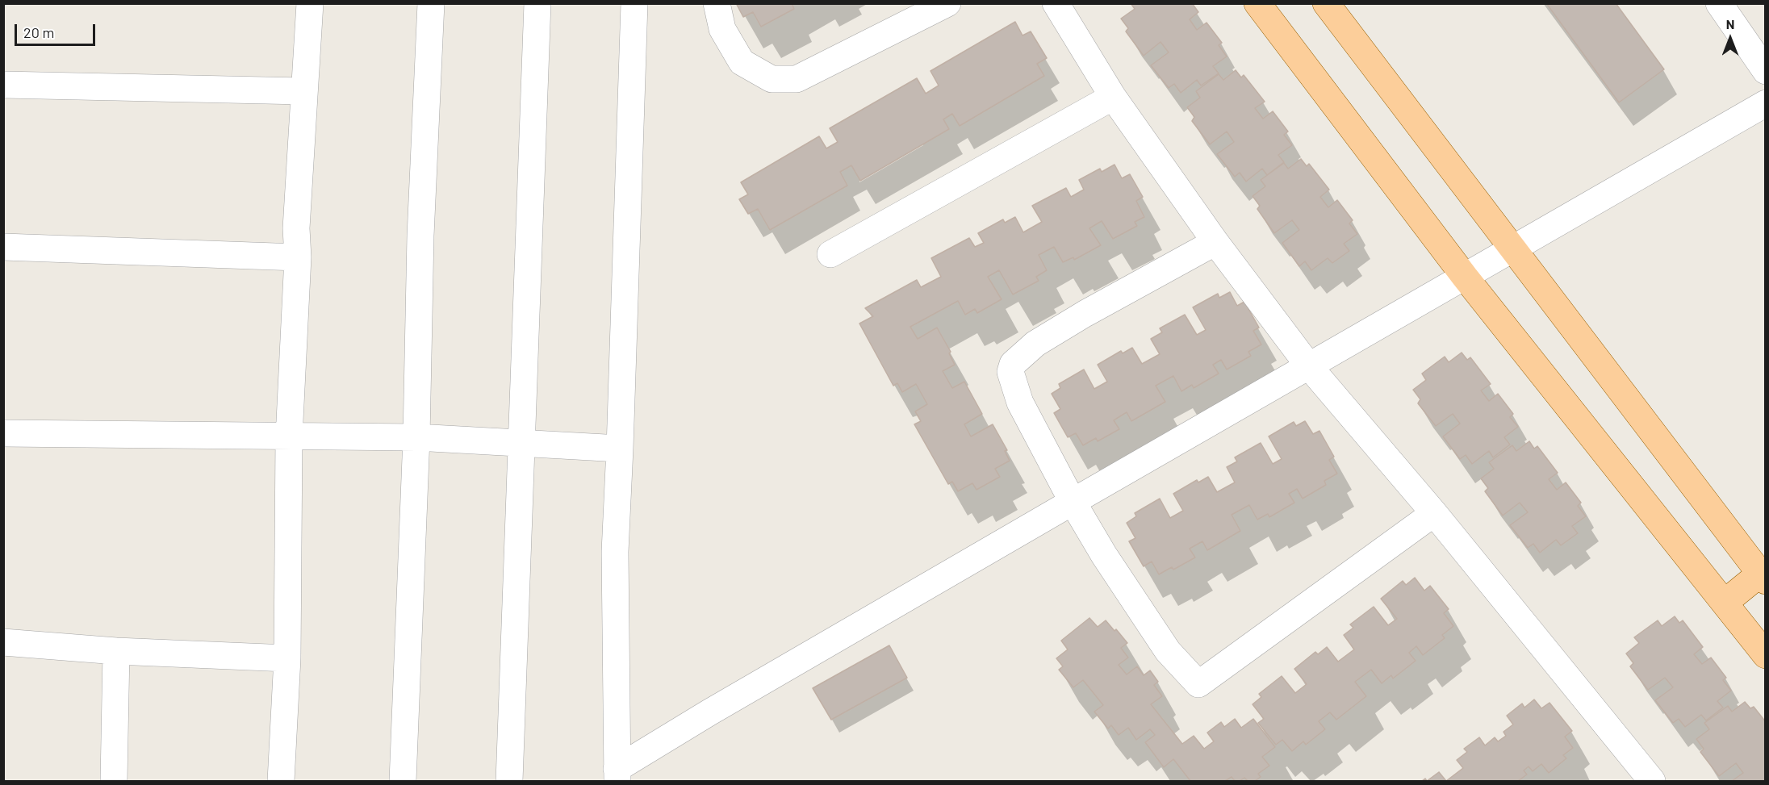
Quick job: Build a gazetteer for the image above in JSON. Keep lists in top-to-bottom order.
{
  "scale_bar": "20 m",
  "north": "top"
}
